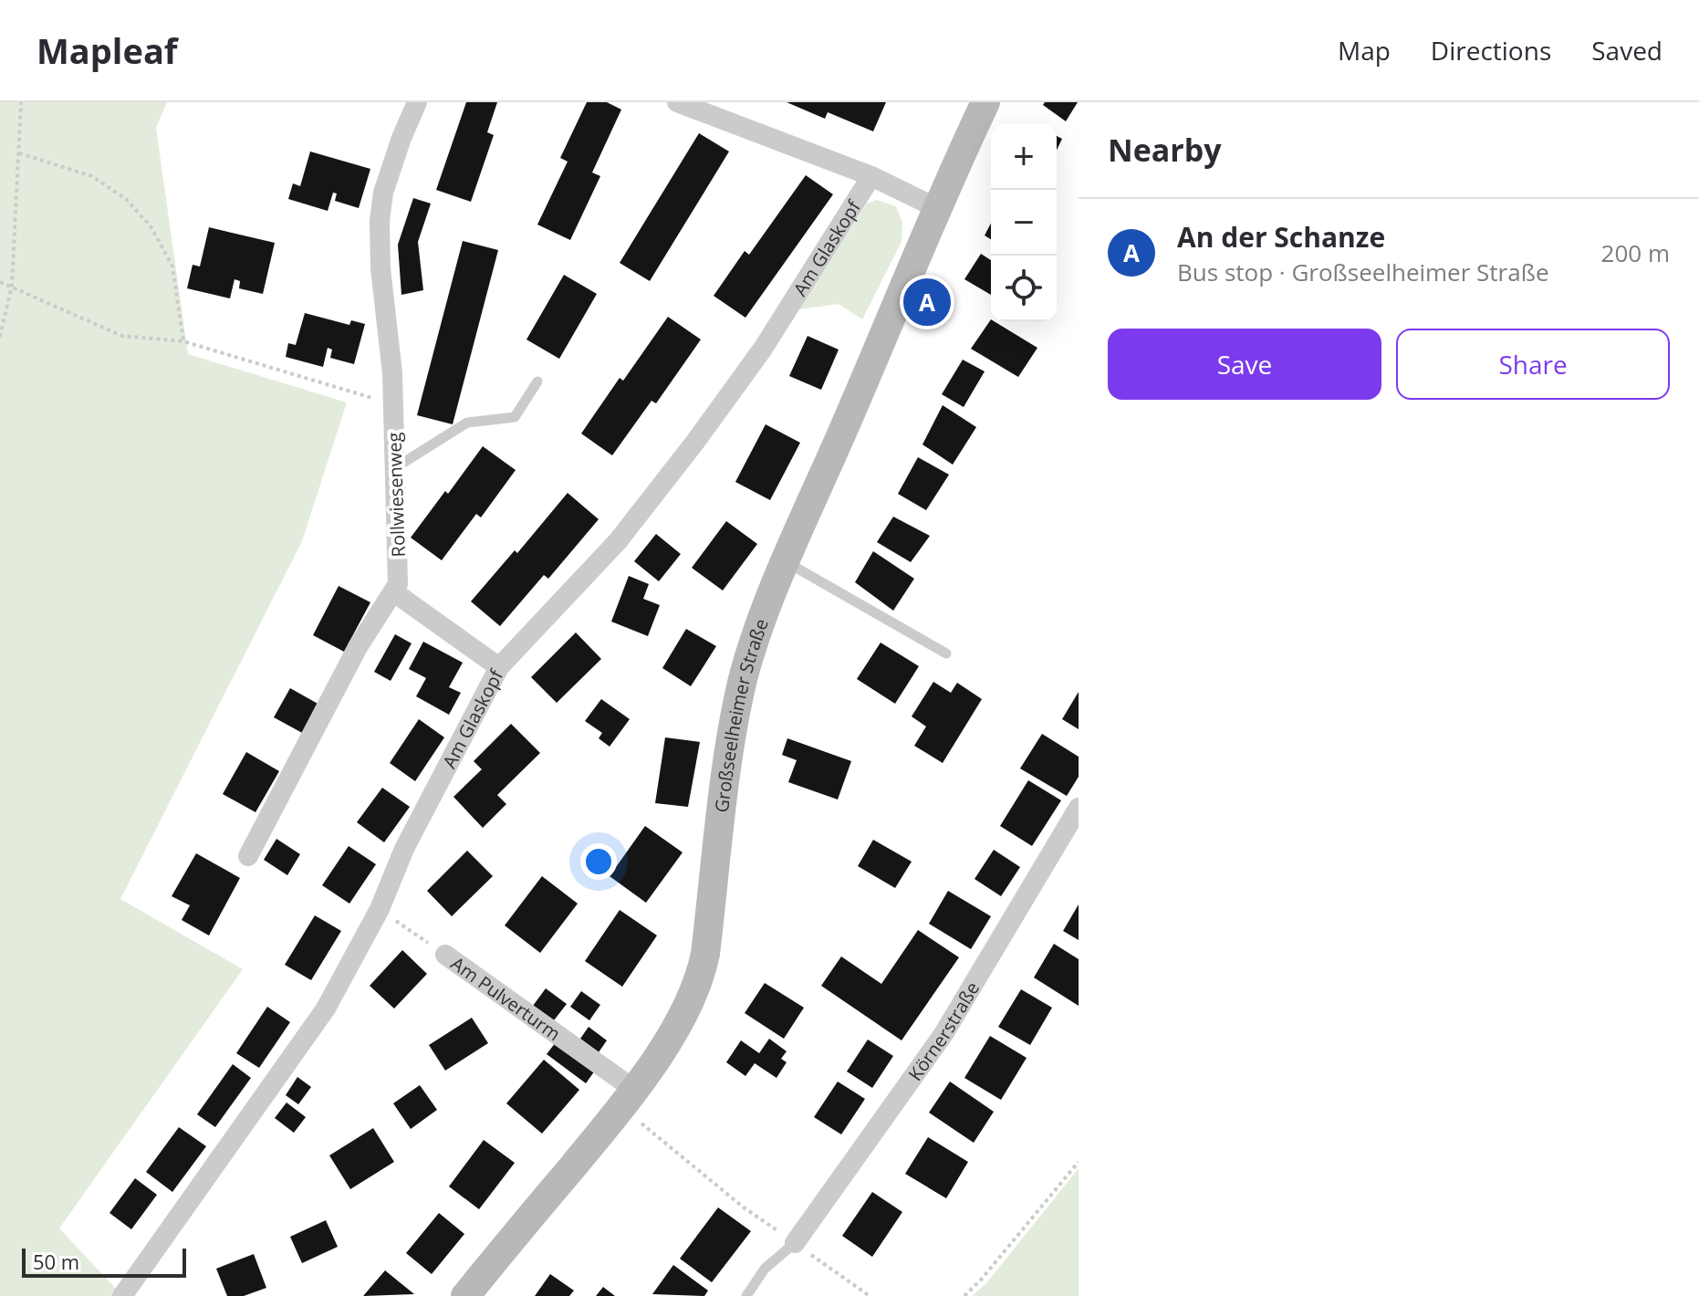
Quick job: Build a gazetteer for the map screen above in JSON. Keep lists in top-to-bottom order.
{
  "streets": {
    "main road": ["Großseelheimer Straße"],
    "street": [
      "Am Glaskopf",
      "Rollwiesenweg",
      "Am Pulverturm",
      "Körnerstraße"
    ]
  },
  "crossings": [
    ["Am Glaskopf", "Am Pulverturm"],
    ["Großseelheimer Straße", "Am Pulverturm"]
  ],
  "scale_bar": "50 m",
  "page": {
    "header": "Mapleaf",
    "nav": ["Map", "Directions", "Saved"],
    "heading": "Nearby",
    "map_buttons": ["+", "−"],
    "list": [
      {
        "mark": "A",
        "name": "An der Schanze",
        "note": "Bus stop · Großseelheimer Straße",
        "value": "200 m"
      }
    ],
    "pins": "A",
    "buttons": ["Save", "Share"],
    "scale": "50 m"
  }
}
